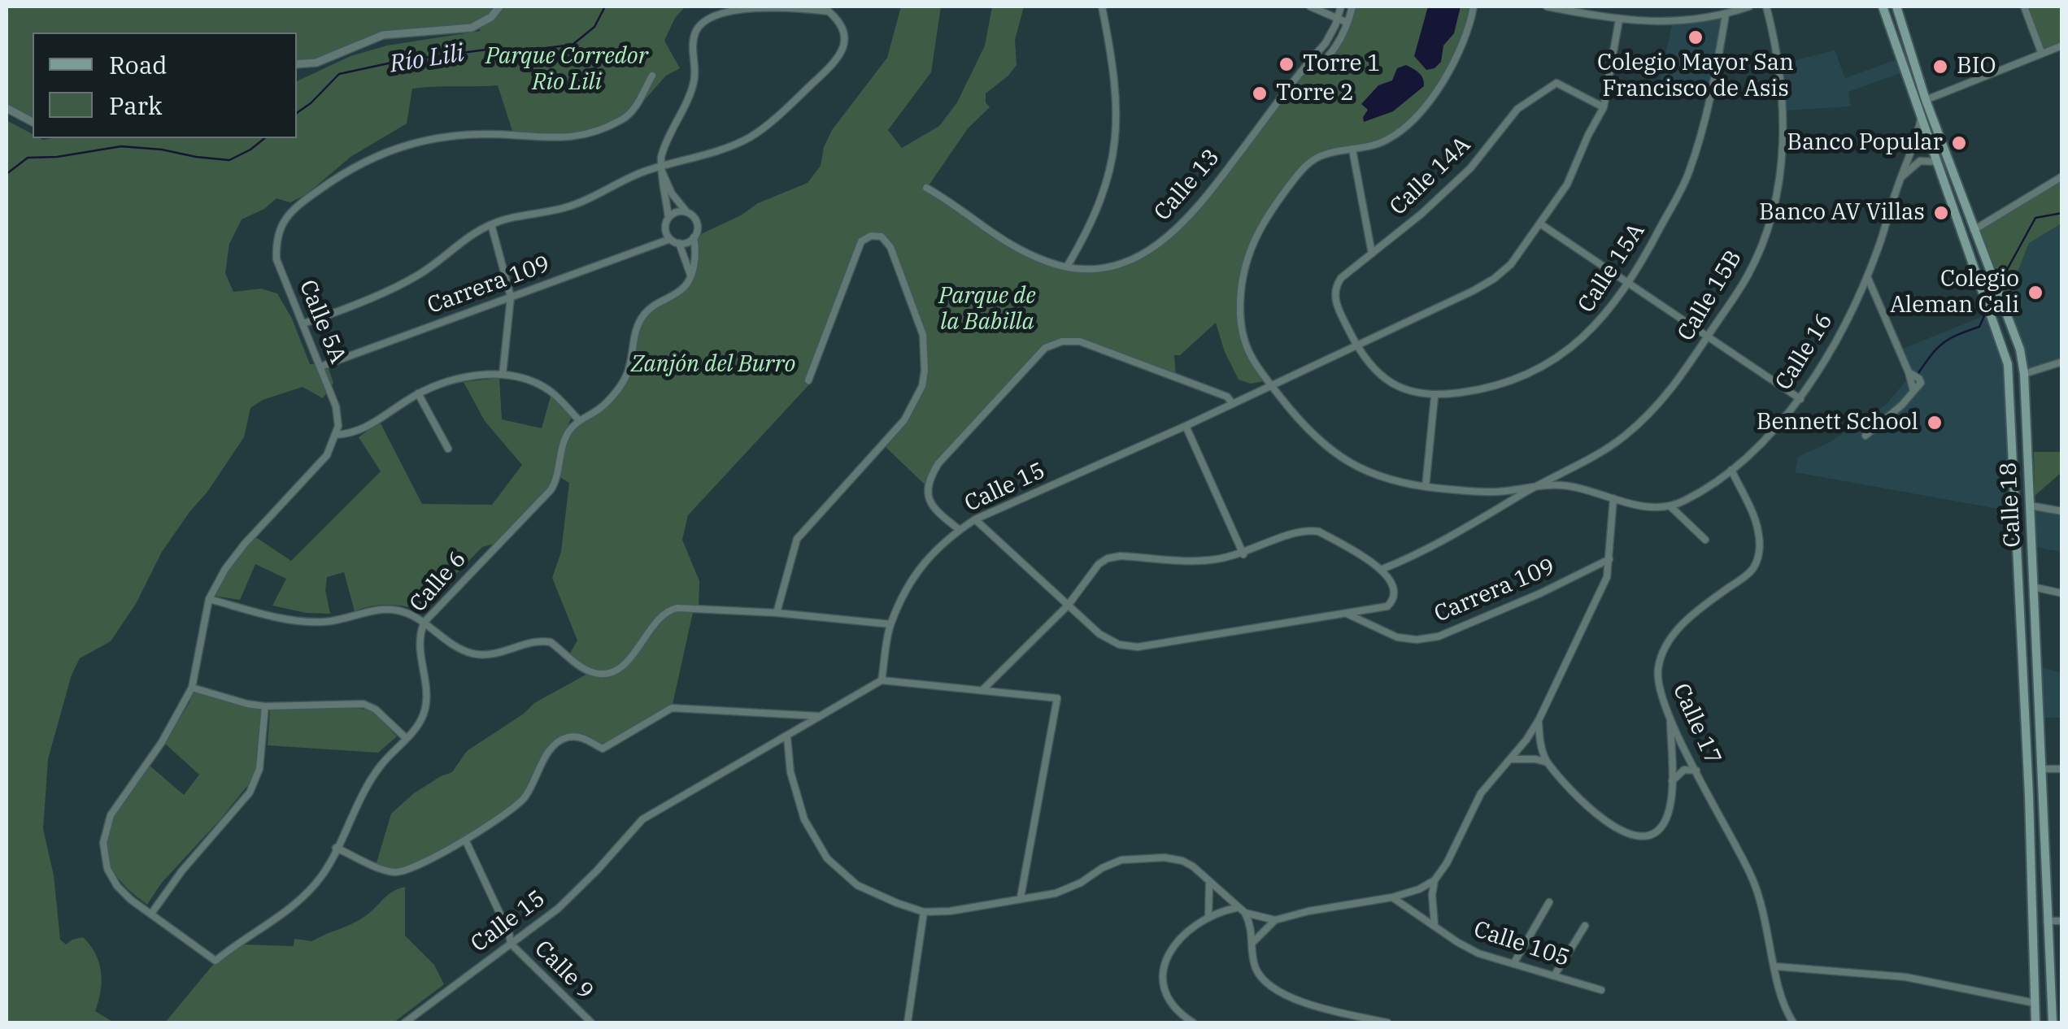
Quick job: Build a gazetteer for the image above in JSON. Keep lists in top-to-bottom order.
{
  "streets": {
    "main road": ["Calle 18"],
    "street": [
      "Calle 14A",
      "Calle 13",
      "Calle 15A",
      "Carrera 109",
      "Calle 15B",
      "Calle 5A",
      "Calle 16",
      "Calle 15",
      "Calle 6",
      "Calle 17",
      "Calle 105",
      "Calle 9"
    ]
  },
  "crossings": [
    ["Calle 14A", "Calle 15A"],
    ["Calle 14A", "Calle 15"],
    ["Calle 15A", "Calle 15"],
    ["Carrera 109", "Calle 5A"],
    ["Calle 16", "Calle 18"],
    ["Calle 16", "Calle 17"],
    ["Calle 15", "Calle 9"]
  ],
  "water": ["Río Lili"],
  "parks": ["Parque Corredor Rio Lili", "Parque de la Babilla", "Zanjón del Burro"],
  "places": [
    "Colegio Mayor San Francisco de Asis",
    "Torre 1",
    "BIO",
    "Torre 2",
    "Banco Popular",
    "Banco AV Villas",
    "Colegio Aleman Cali",
    "Bennett School"
  ],
  "legend": ["Road", "Park"]
}
